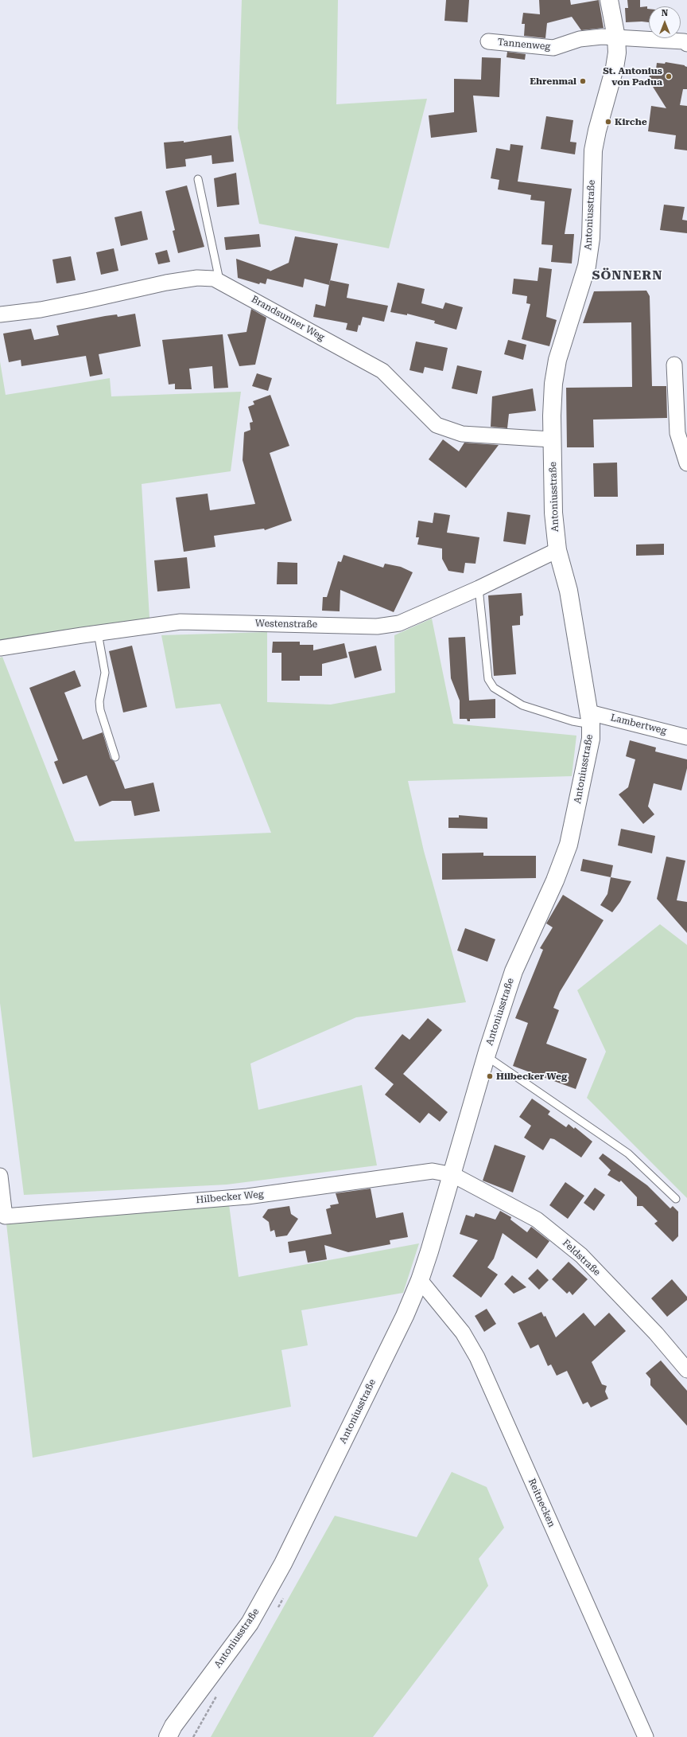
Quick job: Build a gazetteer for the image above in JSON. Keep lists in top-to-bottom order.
{
  "streets": {
    "street": [
      "Tannenweg",
      "Antoniusstraße",
      "Brandsunner Weg",
      "Westenstraße",
      "Lambertweg",
      "Hilbecker Weg",
      "Feldstraße",
      "Reitnecken"
    ]
  },
  "crossings": [
    ["Tannenweg", "Antoniusstraße"],
    ["Antoniusstraße", "Brandsunner Weg"],
    ["Antoniusstraße", "Westenstraße"],
    ["Antoniusstraße", "Lambertweg"],
    ["Antoniusstraße", "Hilbecker Weg"],
    ["Antoniusstraße", "Feldstraße"],
    ["Antoniusstraße", "Reitnecken"],
    ["Hilbecker Weg", "Feldstraße"]
  ],
  "districts": ["SÖNNERN"],
  "places": [
    "St. Antonius von Padua",
    "Ehrenmal",
    "Kirche",
    "Hilbecker Weg"
  ],
  "north": "top"
}
